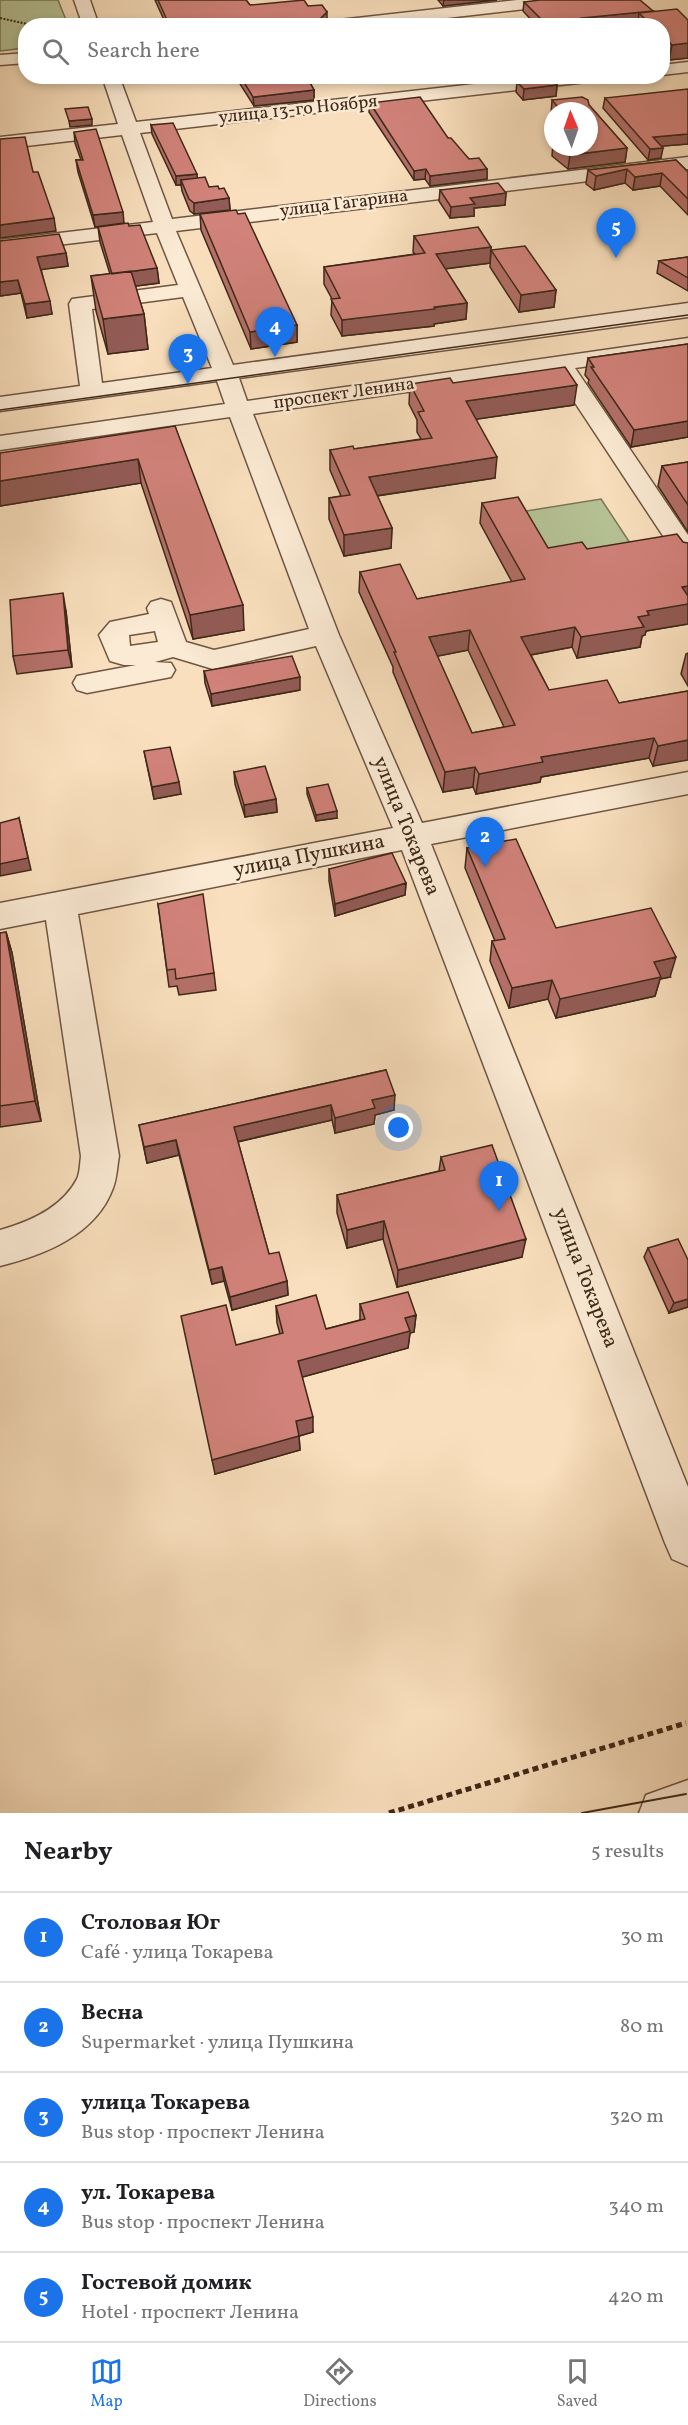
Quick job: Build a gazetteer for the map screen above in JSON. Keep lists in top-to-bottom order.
{
  "streets": {
    "street": [
      "улица 13-го Ноября",
      "улица Гагарина",
      "проспект Ленина",
      "улица Токарева",
      "улица Пушкина"
    ]
  },
  "crossings": [
    ["улица 13-го Ноября", "улица Токарева"],
    ["улица Гагарина", "улица Токарева"],
    ["проспект Ленина", "улица Токарева"],
    ["улица Токарева", "улица Пушкина"]
  ],
  "north": "top",
  "page": {
    "search": "Search here",
    "pins": [
      "5",
      "4",
      "3",
      "2",
      "1"
    ],
    "heading": ["Nearby", "5 results"],
    "list": [
      {
        "mark": "1",
        "name": "Столовая Юг",
        "note": "Café · улица Токарева",
        "value": "30 m"
      },
      {
        "mark": "2",
        "name": "Весна",
        "note": "Supermarket · улица Пушкина",
        "value": "80 m"
      },
      {
        "mark": "3",
        "name": "улица Токарева",
        "note": "Bus stop · проспект Ленина",
        "value": "320 m"
      },
      {
        "mark": "4",
        "name": "ул. Токарева",
        "note": "Bus stop · проспект Ленина",
        "value": "340 m"
      },
      {
        "mark": "5",
        "name": "Гостевой домик",
        "note": "Hotel · проспект Ленина",
        "value": "420 m"
      }
    ],
    "nav": ["Map", "Directions", "Saved"]
  }
}
